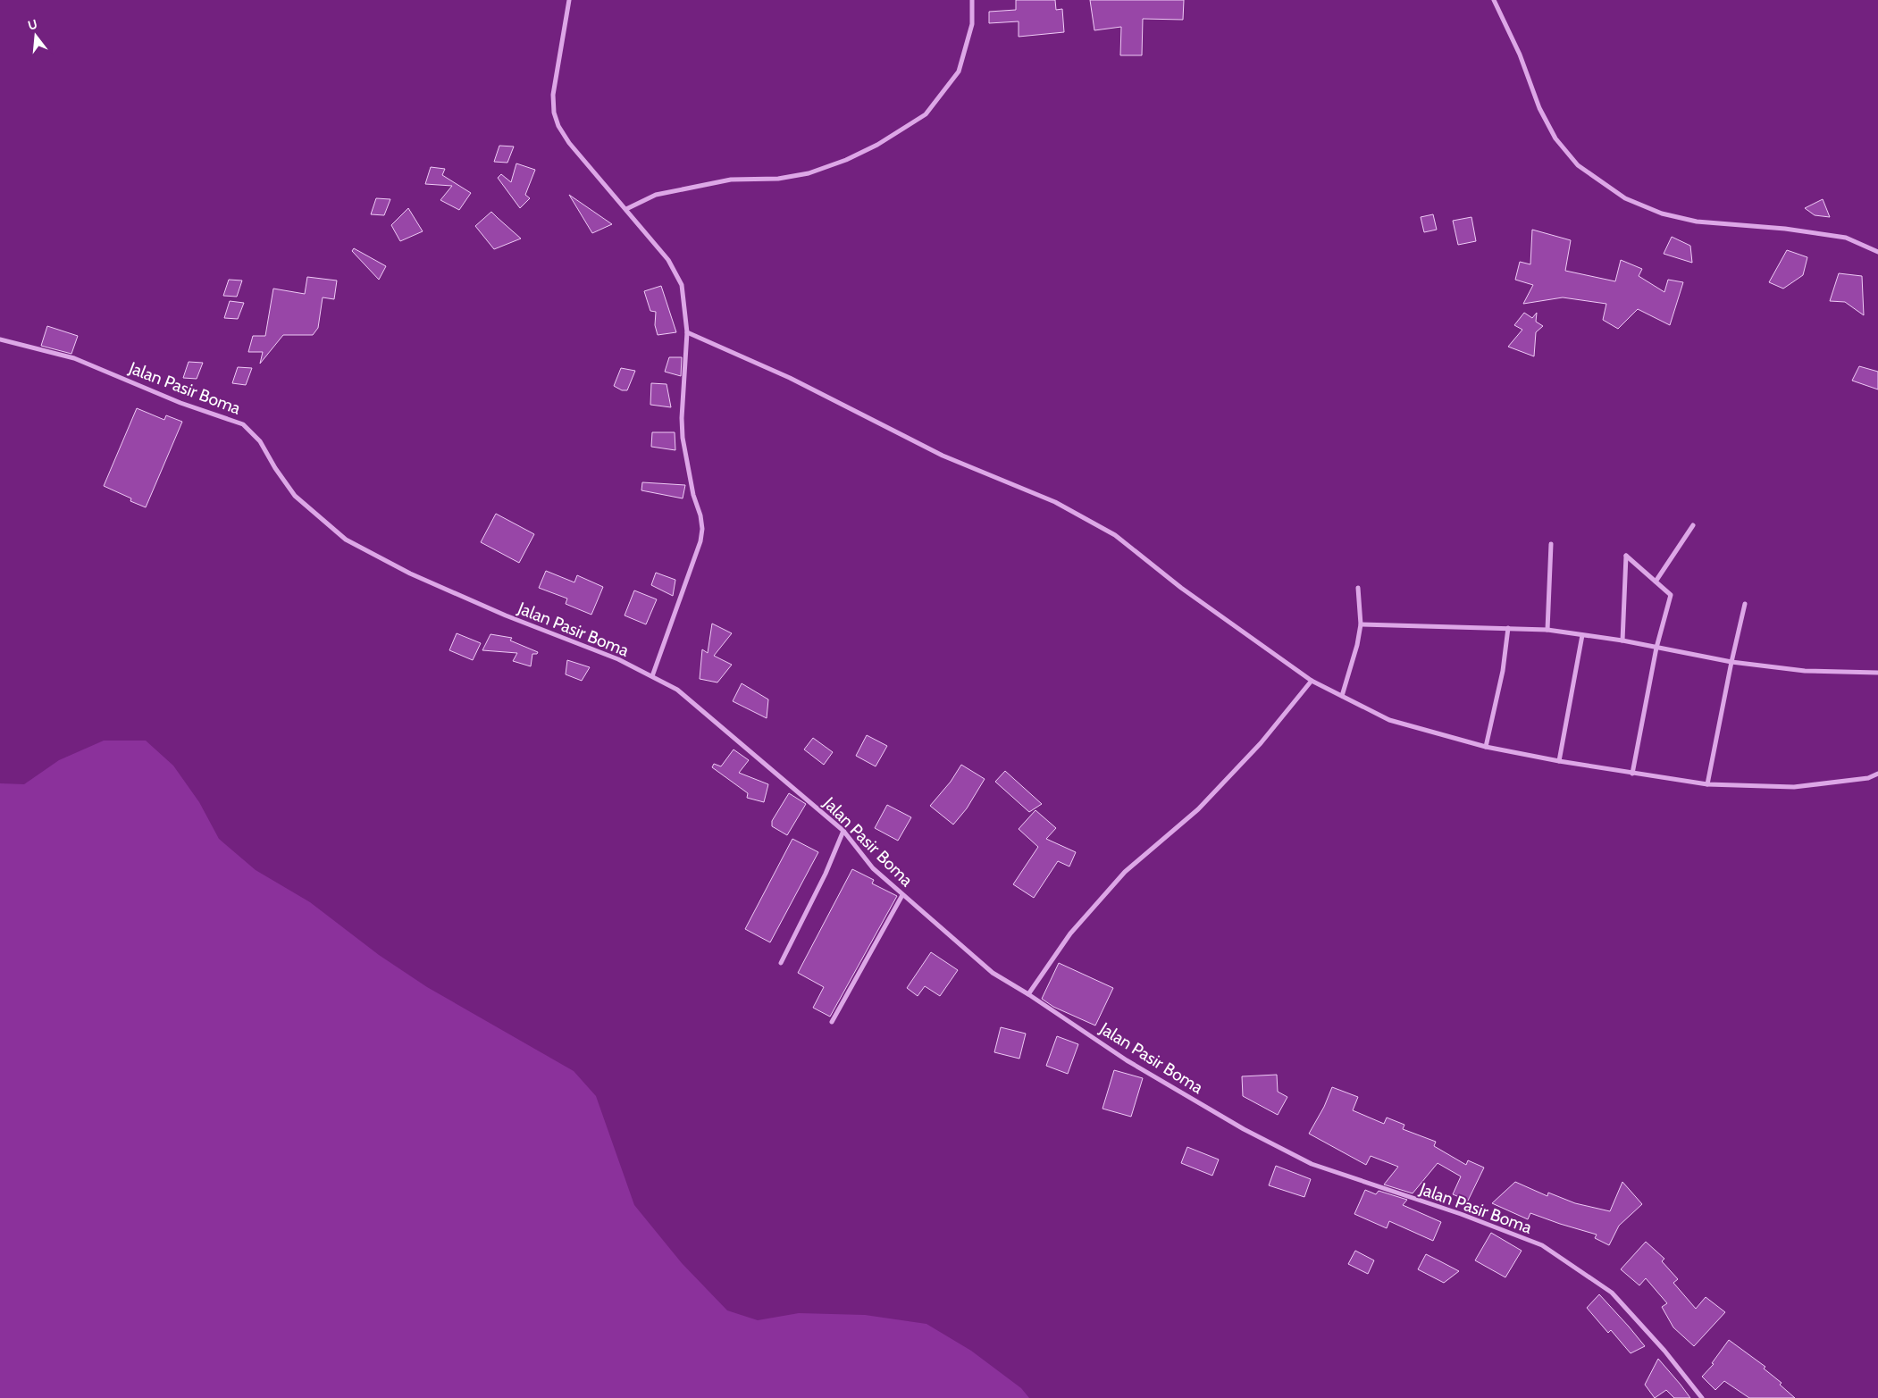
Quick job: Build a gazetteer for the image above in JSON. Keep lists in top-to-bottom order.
{
  "streets": {
    "street": ["Jalan Pasir Boma"]
  },
  "north": "top"
}
